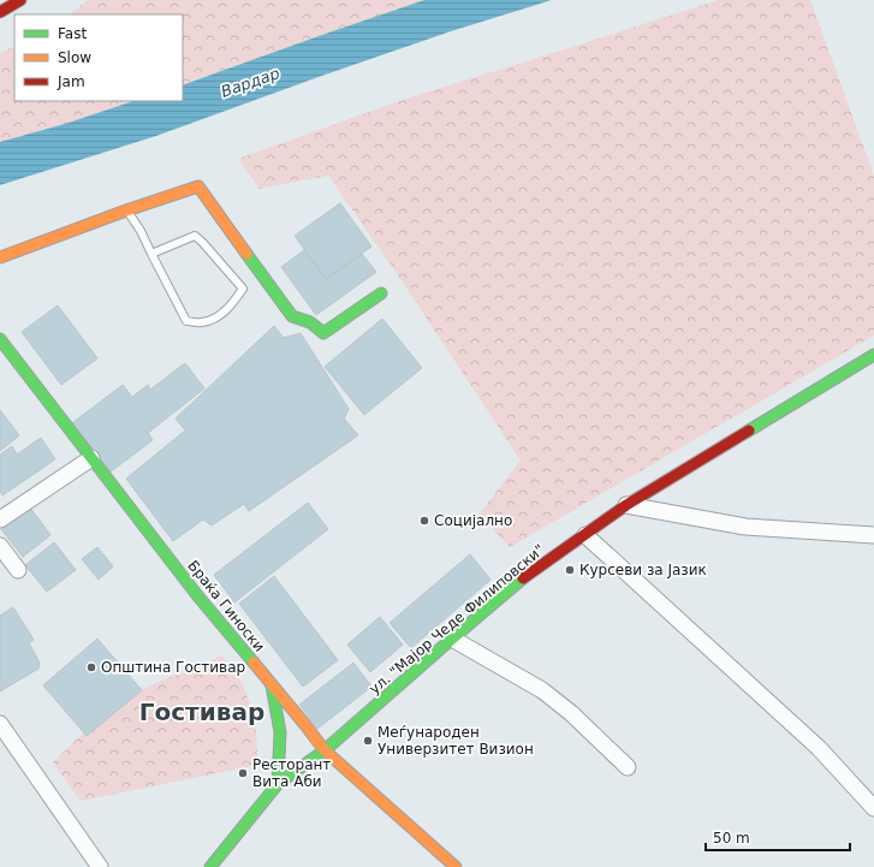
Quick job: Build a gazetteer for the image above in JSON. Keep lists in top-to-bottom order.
{
  "streets": {
    "street": ["Браќа Гиноски", "ул. \"Мајор Чеде Филиповски\""]
  },
  "crossings": [
    ["Браќа Гиноски", "ул. \"Мајор Чеде Филиповски\""]
  ],
  "districts": ["Гостивар"],
  "water": ["Вардар"],
  "places": [
    "Социјално",
    "Курсеви за Јазик",
    "Општина Гостивар",
    "Меѓународен Универзитет Визион",
    "Ресторант Вита Аби"
  ],
  "legend": ["Fast", "Slow", "Jam"],
  "scale_bar": "50 m"
}
